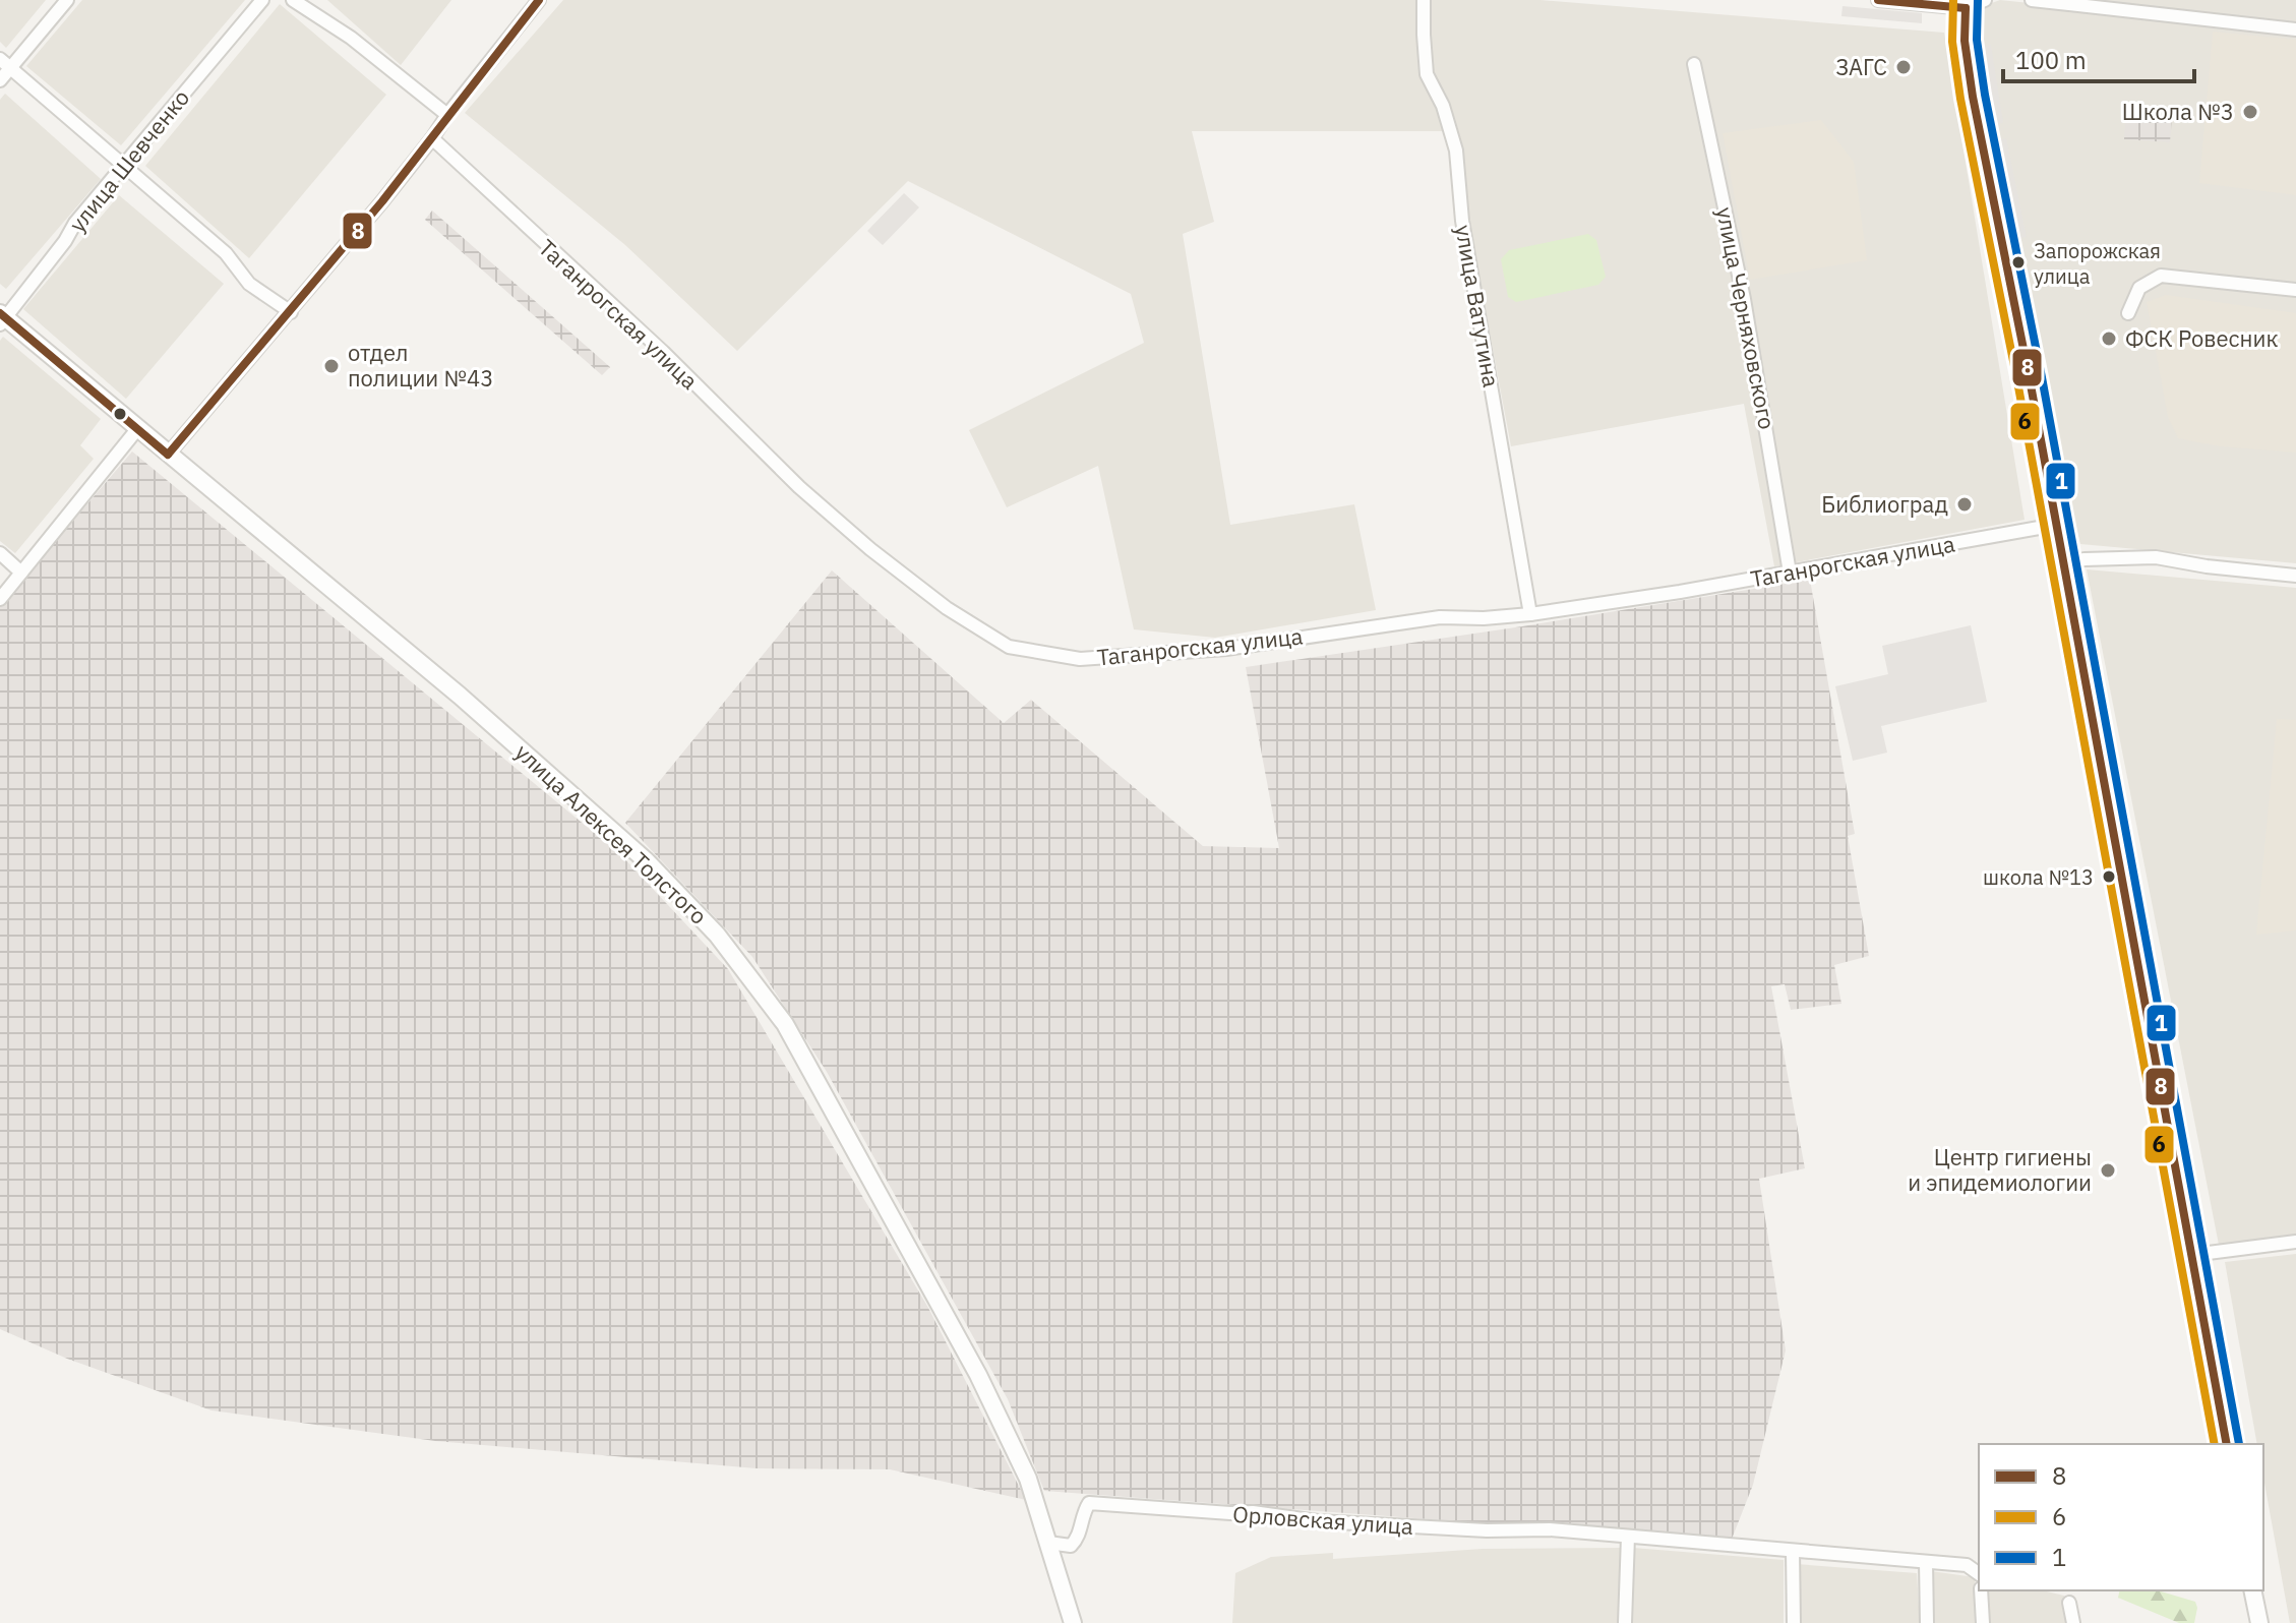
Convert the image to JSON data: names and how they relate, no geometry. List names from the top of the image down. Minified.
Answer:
{"streets":{"street":["улица Шевченко","улица Ватутина","Таганрогская улица","улица Черняховского","улица Алексея Толстого","Орловская улица"]},"crossings":[["улица Шевченко","улица Алексея Толстого"],["улица Ватутина","Таганрогская улица"],["Таганрогская улица","улица Черняховского"],["улица Алексея Толстого","Орловская улица"]],"places":["ЗАГС","Школа №3","Запорожская улица","ФСК Ровесник","отдел полиции №43","Библиоград","школа №13","Центр гигиены и эпидемиологии"],"lines":["transit line 8","transit line 6","transit line 1"],"legend":["8","6","1"],"scale_bar":"100 m"}
